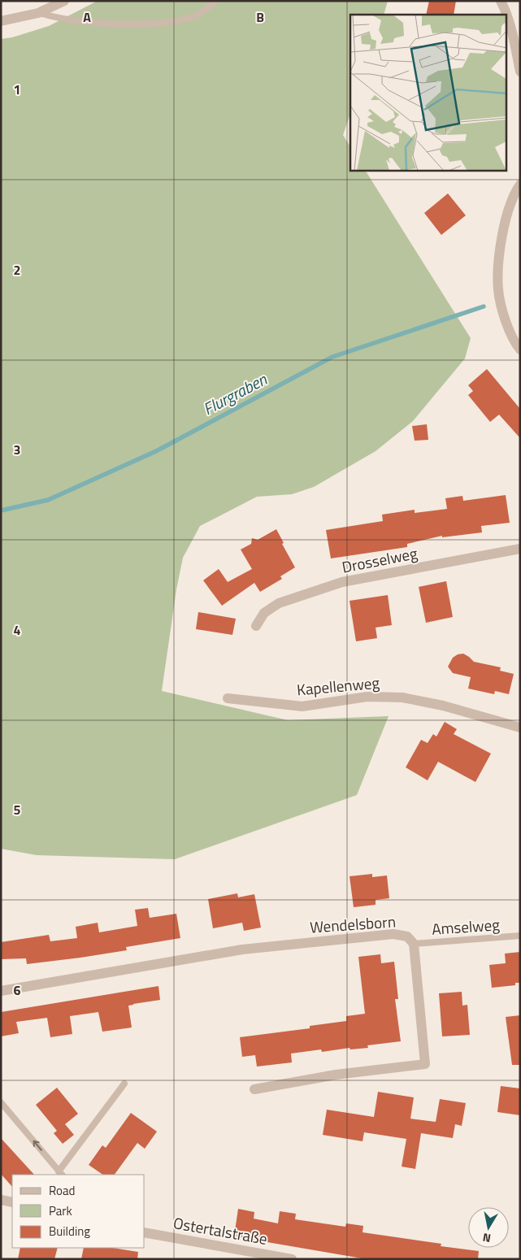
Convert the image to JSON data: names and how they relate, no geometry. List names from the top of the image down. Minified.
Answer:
{"streets":{"street":["Drosselweg","Kapellenweg","Wendelsborn","Ostertalstraße"],"lane":["Amselweg"]},"crossings":[["Wendelsborn","Amselweg"]],"water":["Flurgraben"],"legend":["Road","Park","Building"],"north":"bottom","grid":{"columns":["A","B"],"rows":["1","2","3","4","5","6"]}}
